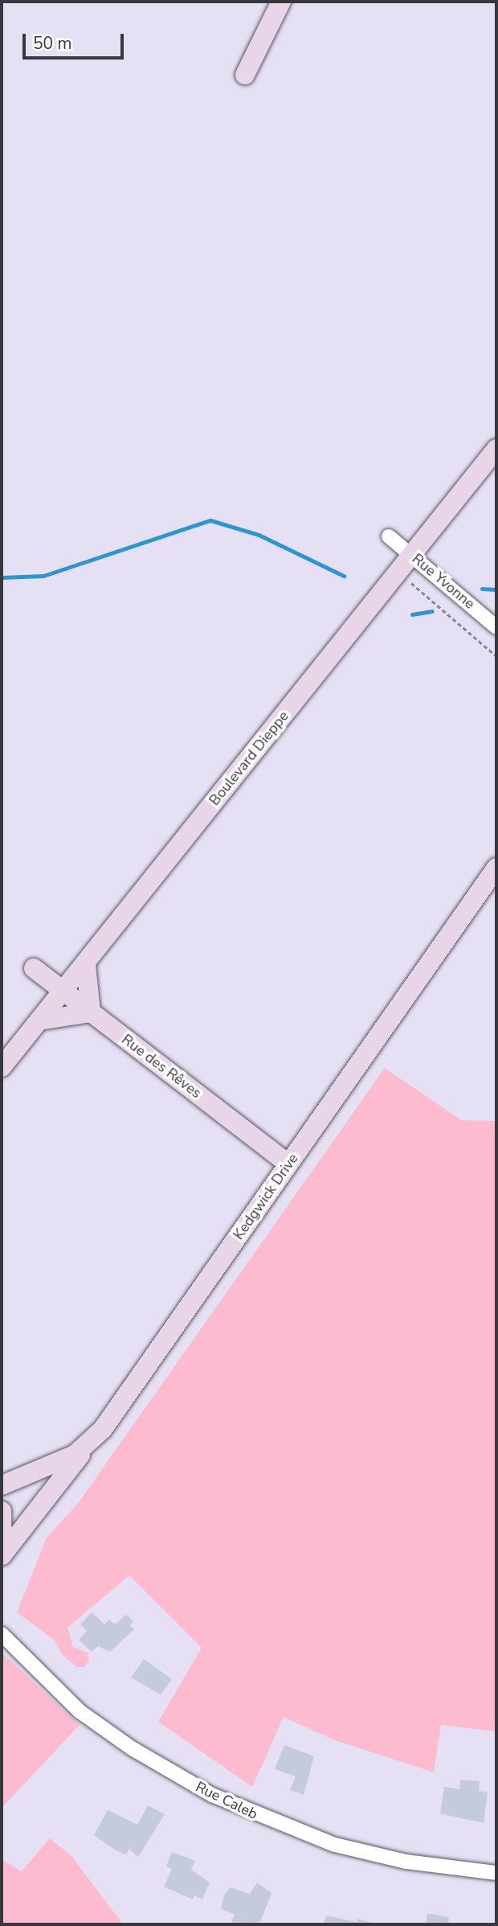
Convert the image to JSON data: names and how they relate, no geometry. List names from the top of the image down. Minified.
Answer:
{"streets":{"street":["Rue Yvonne","Boulevard Dieppe","Rue des Rêves","Kedgwick Drive","Rue Caleb"]},"crossings":[["Rue Yvonne","Boulevard Dieppe"],["Boulevard Dieppe","Rue des Rêves"],["Rue des Rêves","Kedgwick Drive"]],"scale_bar":"50 m"}
